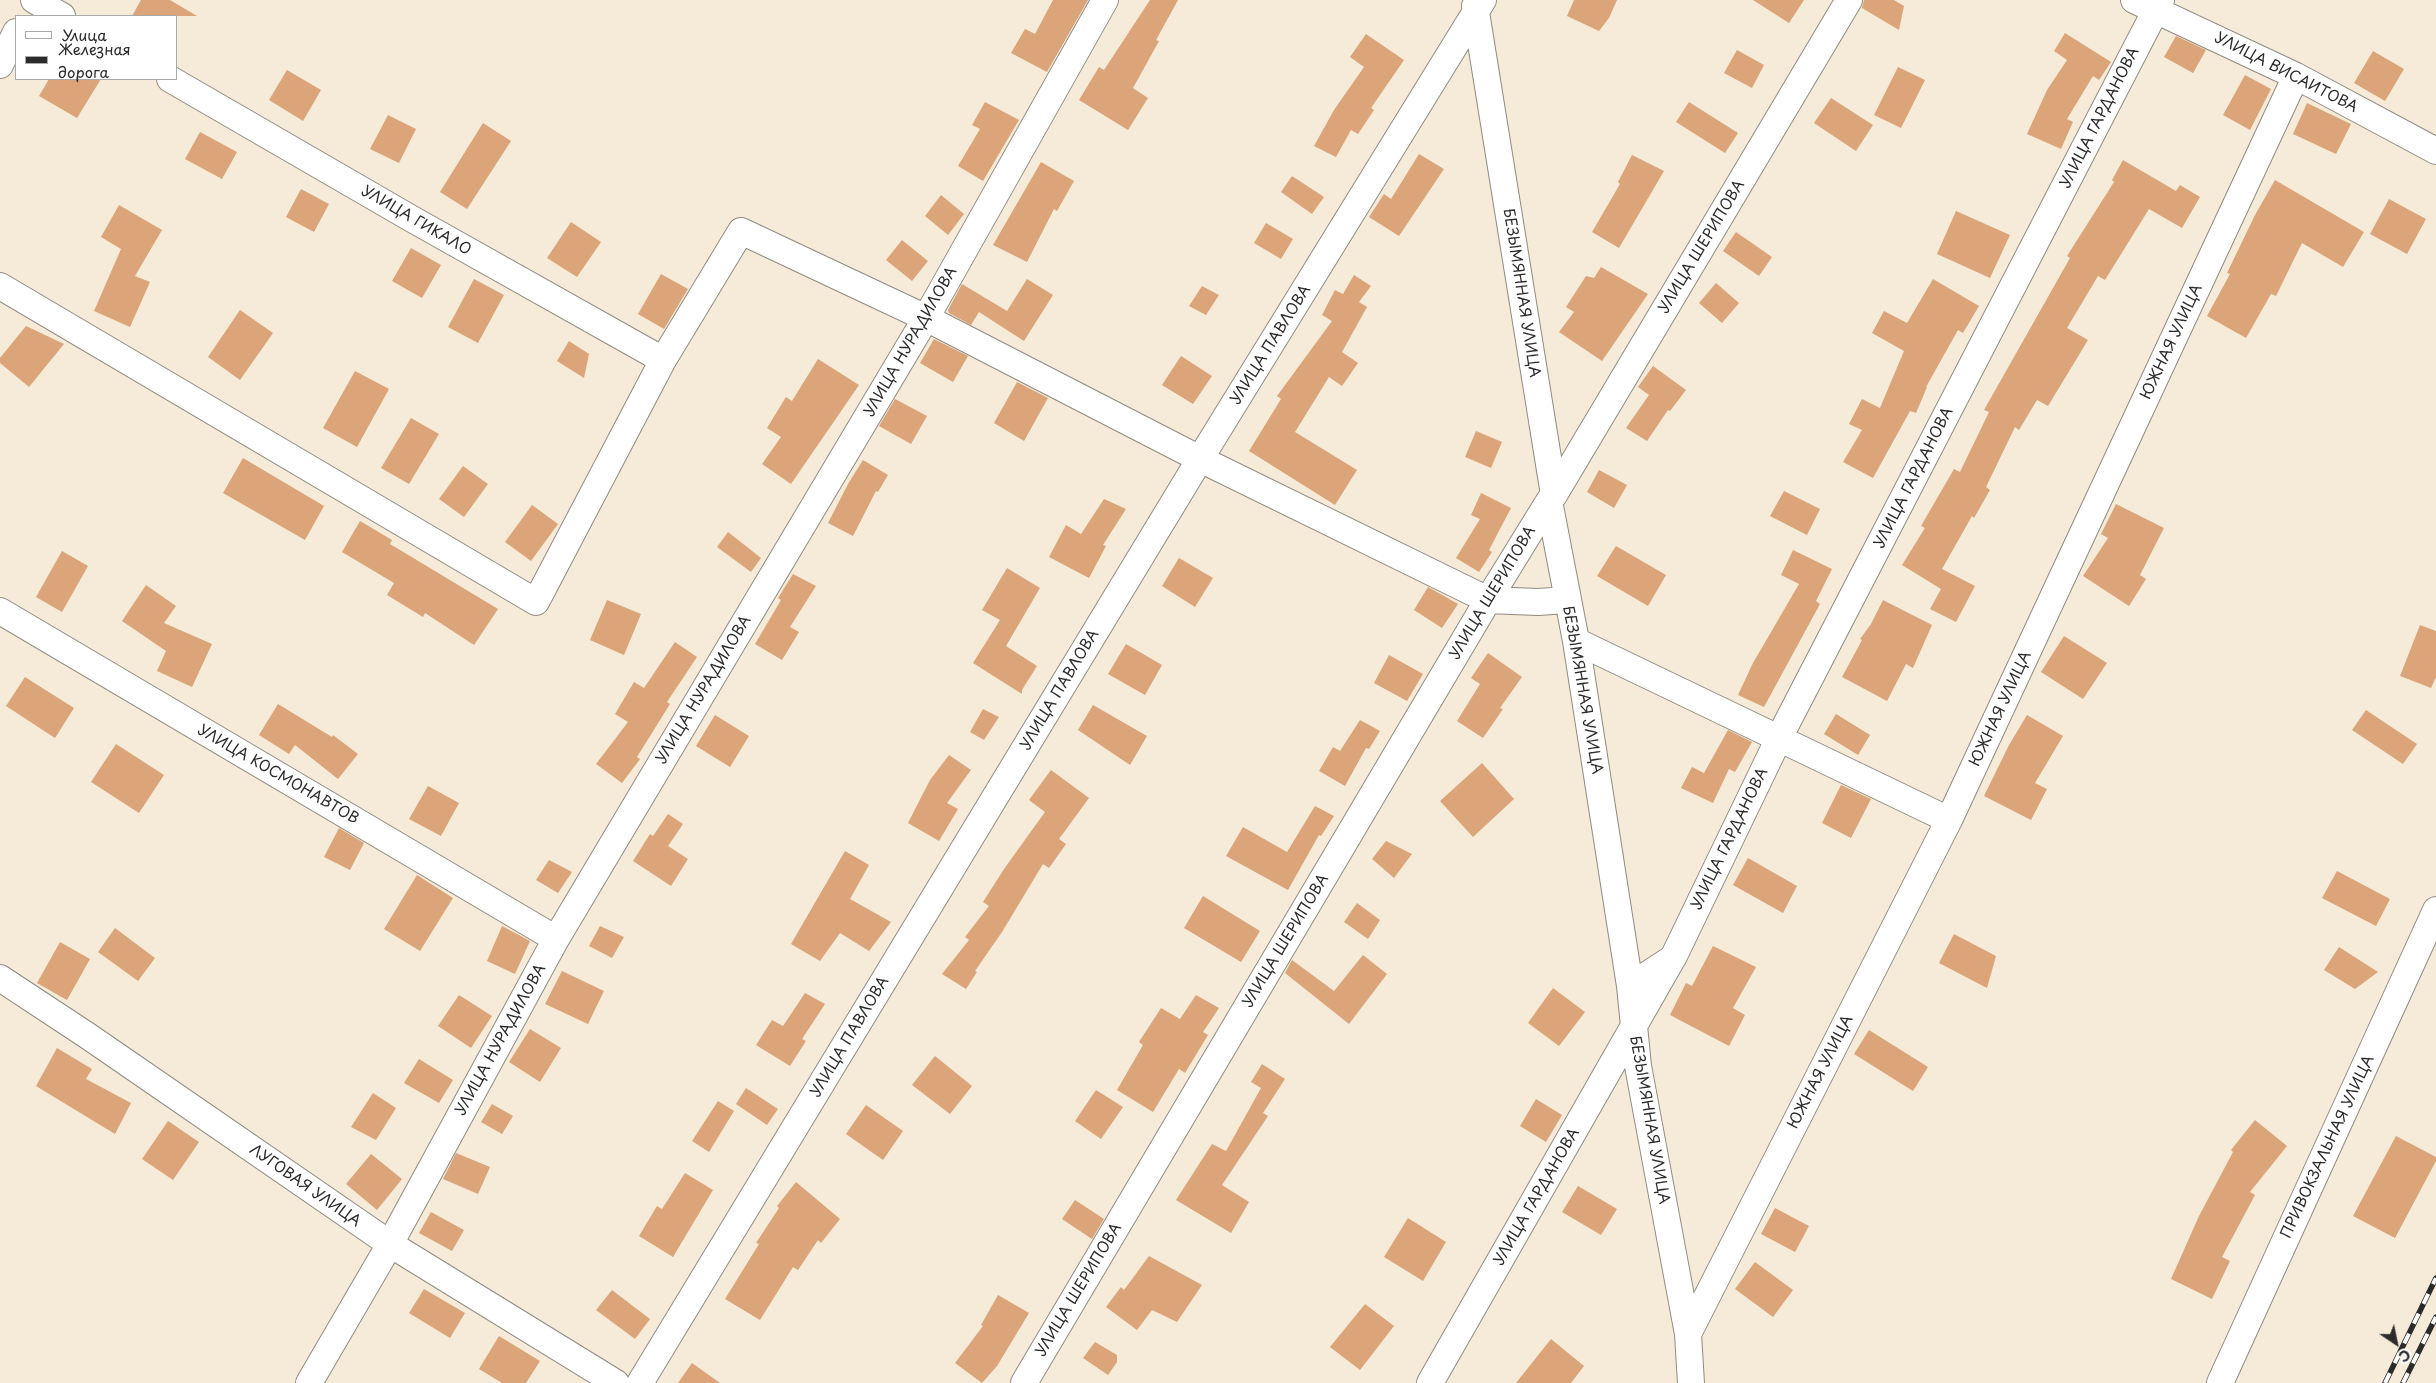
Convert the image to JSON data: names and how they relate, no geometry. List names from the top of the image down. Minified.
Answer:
{"streets":{"street":["УЛИЦА ВИСАИТОВА","УЛИЦА ГАРДАНОВА","УЛИЦА ГИКАЛО","УЛИЦА ШЕРИПОВА","БЕЗЫМЯННАЯ УЛИЦА","УЛИЦА НУРАДИЛОВА","ЮЖНАЯ УЛИЦА","УЛИЦА ПАВЛОВА","УЛИЦА КОСМОНАВТОВ","ПРИВОКЗАЛЬНАЯ УЛИЦА","ЛУГОВАЯ УЛИЦА"]},"crossings":[["УЛИЦА ВИСАИТОВА","УЛИЦА ГАРДАНОВА"],["УЛИЦА ВИСАИТОВА","ЮЖНАЯ УЛИЦА"],["УЛИЦА ГАРДАНОВА","БЕЗЫМЯННАЯ УЛИЦА"],["УЛИЦА ШЕРИПОВА","БЕЗЫМЯННАЯ УЛИЦА"],["БЕЗЫМЯННАЯ УЛИЦА","ЮЖНАЯ УЛИЦА"],["БЕЗЫМЯННАЯ УЛИЦА","УЛИЦА ПАВЛОВА"],["УЛИЦА НУРАДИЛОВА","УЛИЦА КОСМОНАВТОВ"],["УЛИЦА НУРАДИЛОВА","ЛУГОВАЯ УЛИЦА"]],"legend":["Улица","Железная дорога"],"north":"bottom right"}
